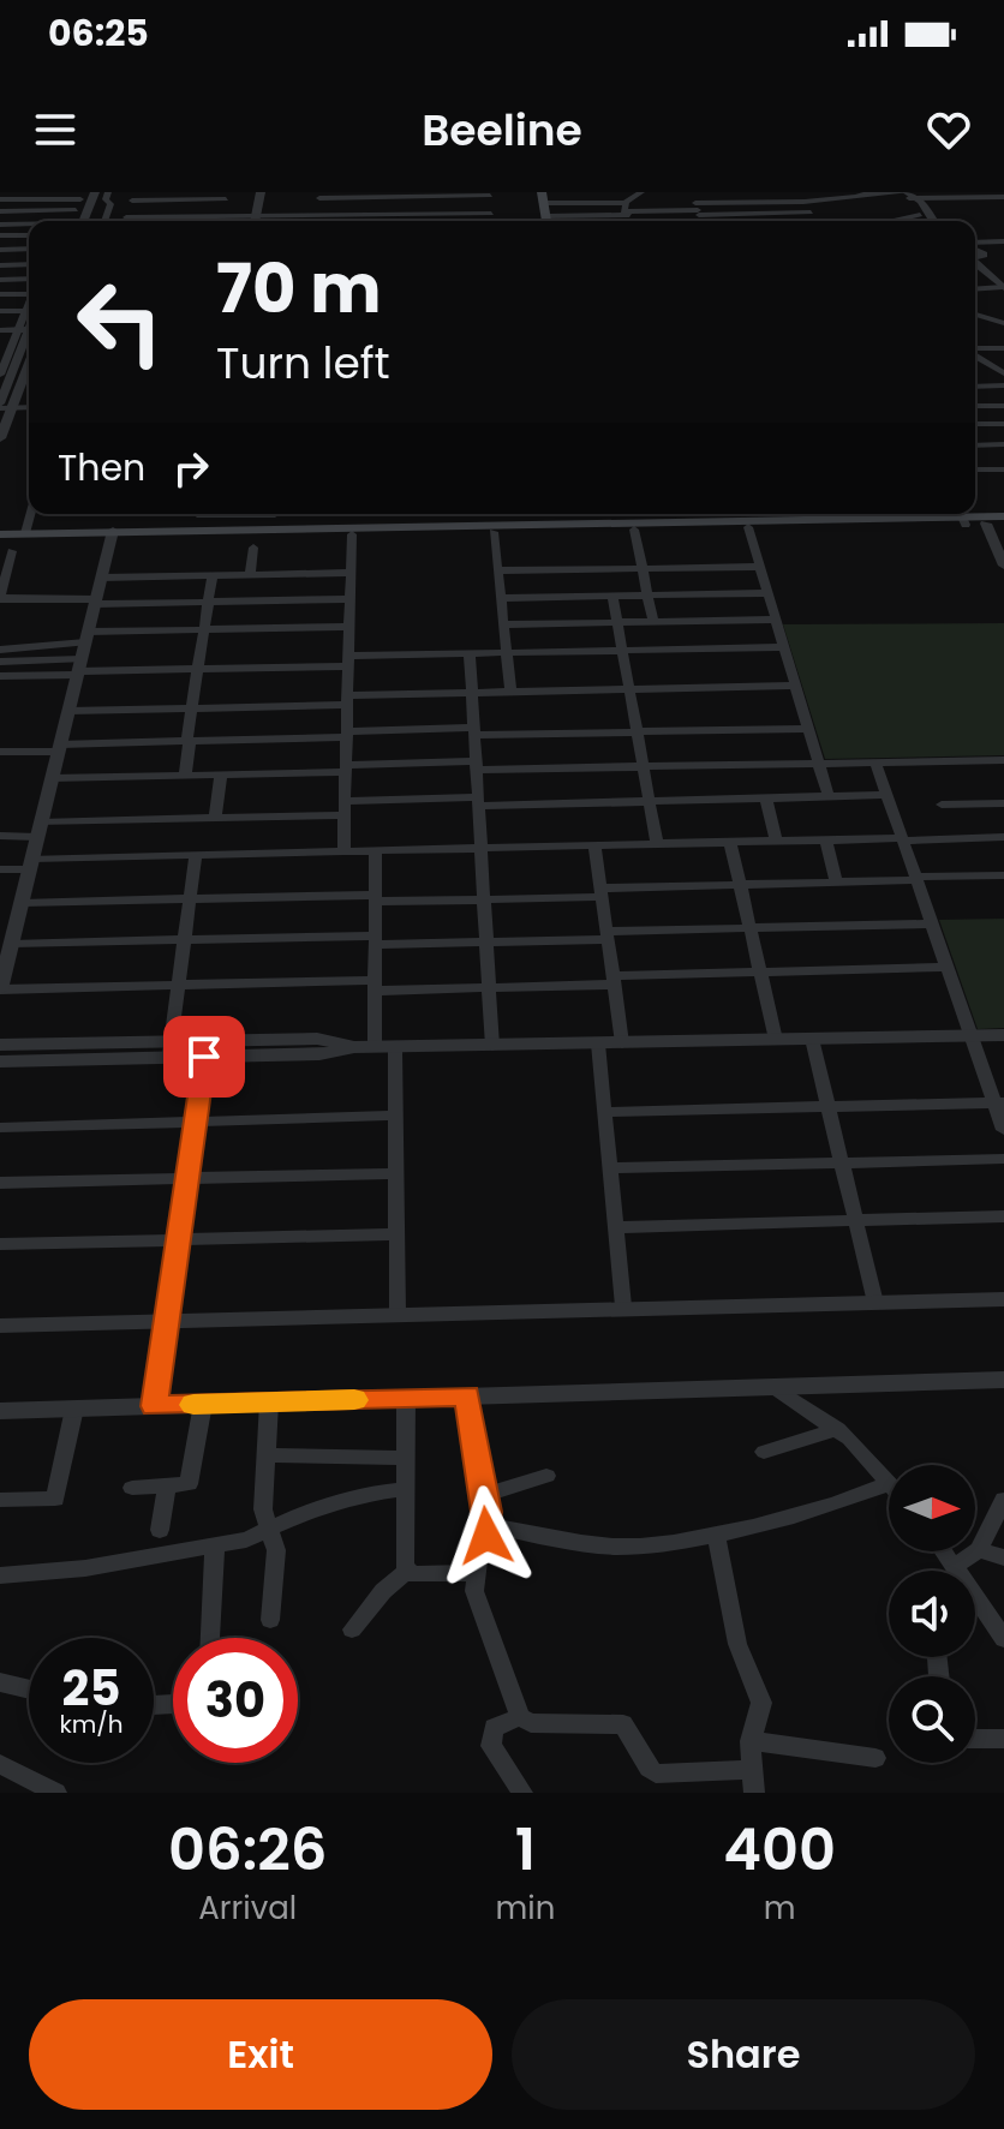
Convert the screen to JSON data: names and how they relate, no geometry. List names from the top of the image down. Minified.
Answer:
{"north":"right","page":{"status":"06:25","header":"Beeline","turn":["70 m","Turn left"],"then":"Then","speed":"25 km/h","limit":"30","eta":["06:26","Arrival","1","min","400","m"],"buttons":["Exit","Share"]}}
